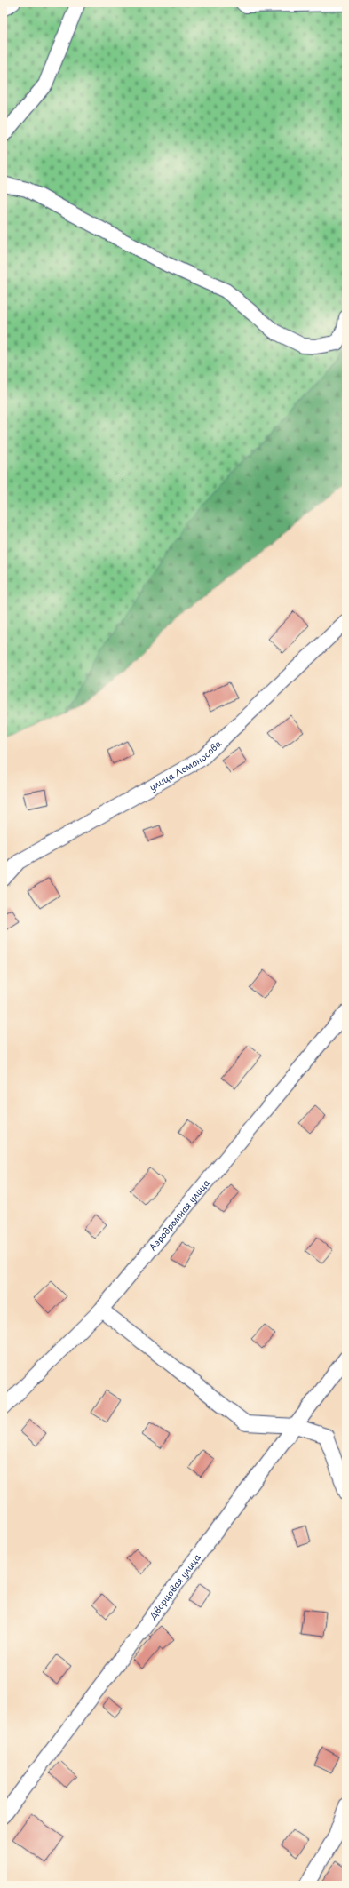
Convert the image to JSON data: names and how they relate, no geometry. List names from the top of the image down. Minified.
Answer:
{"streets":{"street":["улица Ломоносова","Аэродромная улица","Дворцовая улица"]}}
